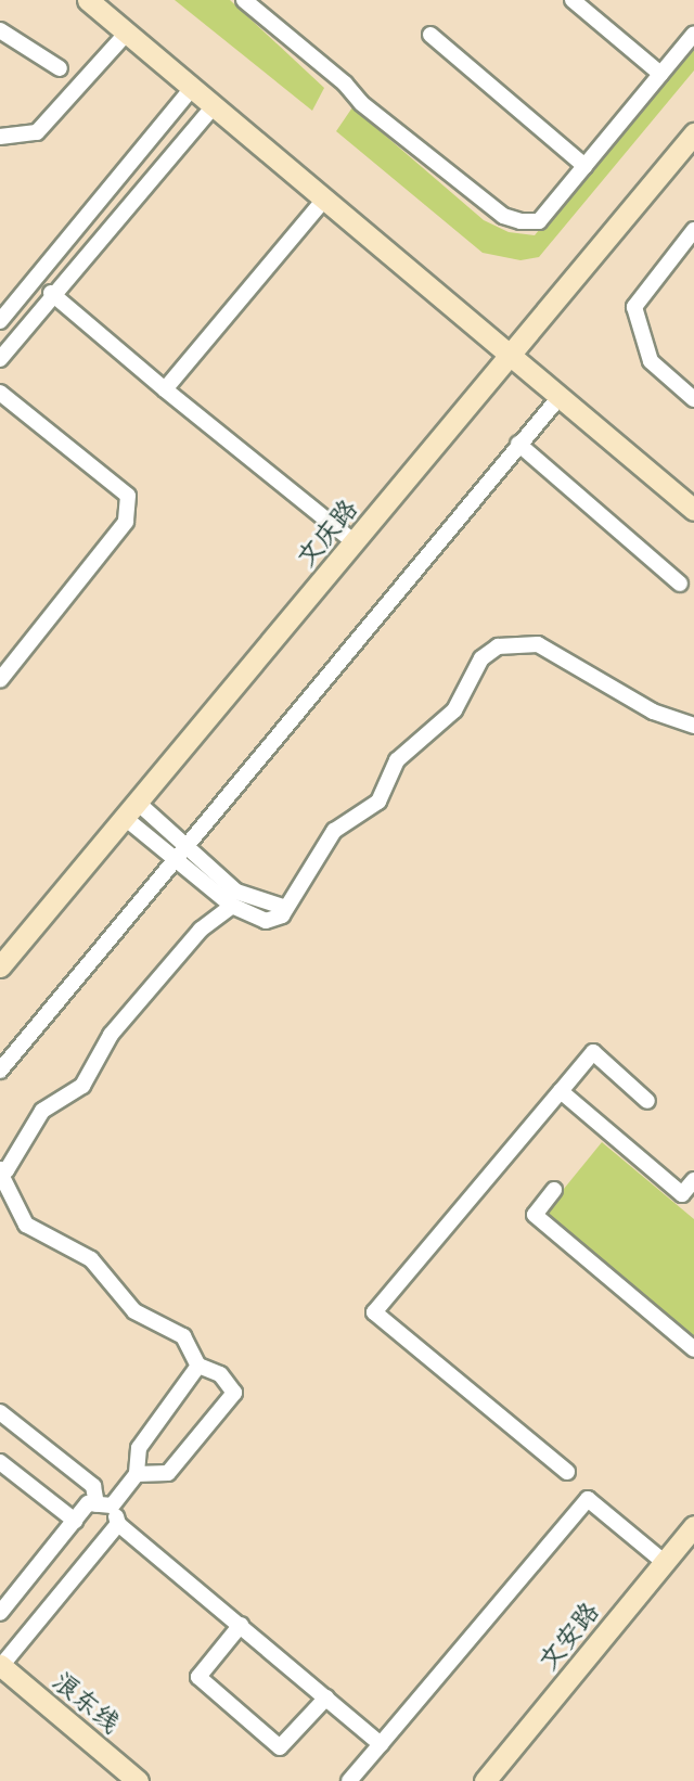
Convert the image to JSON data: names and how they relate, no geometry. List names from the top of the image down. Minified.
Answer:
{"streets":{"street":["文庆路","文安路","浪东线"]}}
